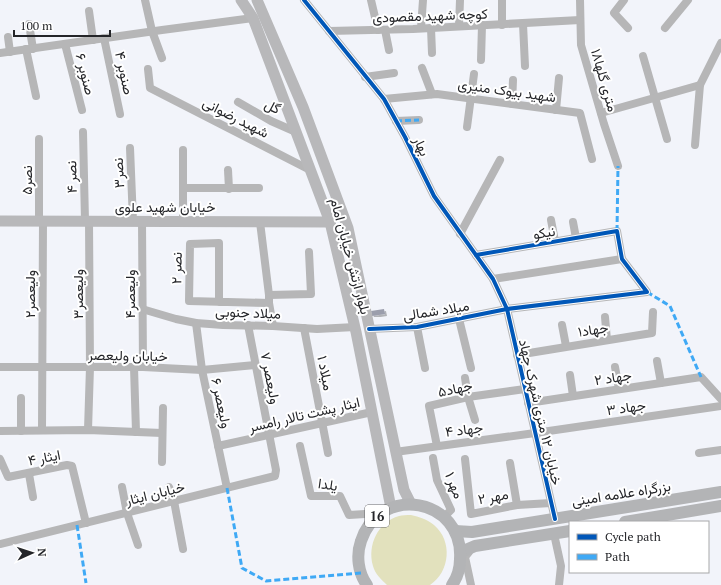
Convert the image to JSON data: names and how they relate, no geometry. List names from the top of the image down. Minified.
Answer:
{"streets":{"highway":["بزرگراه علامه امینی","16"],"main road":["خیابان شهید علوی","بلوار ارتش خیابان امام"],"street":["کوچه شهید مقصودی","صنوبر ۴","صنوبر ۶","۱۸متری گلها","شهید بیوک منیری","گل","شهید رضوانی","بهار","نصر۳","نصر ۴","نصر۵","نیکو","نصر ۲","ولیعصر۲","ولیعصر۳","ولیعصر۴","میلاد شمالی","میلاد جنوبی","جهاد۱","خیابان ولیعصر","میلاد ۱","جهاد ۲","ولیعصر ۷","جهاد۵","ولیعصر ۶","جهاد ۳","خیابان ۱۲ متری شهرک جهاد","ایثار پشت تالار رامسر","جهاد ۴","ایثار ۴","یلدا","مهر ۱","خیابان ایثار","مهر ۲"]},"crossings":[["کوچه شهید مقصودی","۱۸متری گلها"],["کوچه شهید مقصودی","بهار"],["شهید بیوک منیری","بهار"],["گل","بلوار ارتش خیابان امام"],["شهید رضوانی","بلوار ارتش خیابان امام"],["بهار","نیکو"],["بهار","میلاد شمالی"],["بهار","خیابان ۱۲ متری شهرک جهاد"],["نصر۳","خیابان شهید علوی"],["نصر۳","ولیعصر۴"],["نصر ۴","خیابان شهید علوی"],["نصر ۴","ولیعصر۳"],["نصر۵","خیابان شهید علوی"],["نصر۵","ولیعصر۲"],["خیابان شهید علوی","بلوار ارتش خیابان امام"],["خیابان شهید علوی","ولیعصر۲"],["خیابان شهید علوی","ولیعصر۳"],["خیابان شهید علوی","ولیعصر۴"],["نیکو","میلاد شمالی"],["بلوار ارتش خیابان امام","میلاد شمالی"],["بلوار ارتش خیابان امام","میلاد جنوبی"],["بلوار ارتش خیابان امام","ایثار پشت تالار رامسر"],["بلوار ارتش خیابان امام","جهاد ۴"],["بلوار ارتش خیابان امام","یلدا"],["بلوار ارتش خیابان امام","16"],["ولیعصر۲","خیابان ولیعصر"],["ولیعصر۳","خیابان ولیعصر"],["ولیعصر۴","میلاد جنوبی"],["ولیعصر۴","خیابان ولیعصر"],["میلاد شمالی","خیابان ۱۲ متری شهرک جهاد"],["میلاد جنوبی","میلاد ۱"],["میلاد جنوبی","ولیعصر ۷"],["میلاد جنوبی","ولیعصر ۶"],["جهاد۱","خیابان ۱۲ متری شهرک جهاد"],["خیابان ولیعصر","ولیعصر ۷"],["خیابان ولیعصر","ولیعصر ۶"],["میلاد ۱","ایثار پشت تالار رامسر"],["جهاد ۲","خیابان ۱۲ متری شهرک جهاد"],["ولیعصر ۷","ایثار پشت تالار رامسر"],["ولیعصر ۷","خیابان ایثار"],["جهاد۵","خیابان ۱۲ متری شهرک جهاد"],["جهاد۵","جهاد ۴"],["ولیعصر ۶","ایثار پشت تالار رامسر"],["ولیعصر ۶","خیابان ایثار"],["جهاد ۳","خیابان ۱۲ متری شهرک جهاد"],["جهاد ۳","جهاد ۴"],["خیابان ۱۲ متری شهرک جهاد","جهاد ۴"],["خیابان ۱۲ متری شهرک جهاد","بزرگراه علامه امینی"],["خیابان ۱۲ متری شهرک جهاد","مهر ۲"],["ایثار پشت تالار رامسر","خیابان ایثار"],["ایثار ۴","خیابان ایثار"],["یلدا","16"],["مهر ۱","16"],["بزرگراه علامه امینی","16"]],"legend":["Cycle path","Path"],"scale_bar":"100 m","north":"right"}
